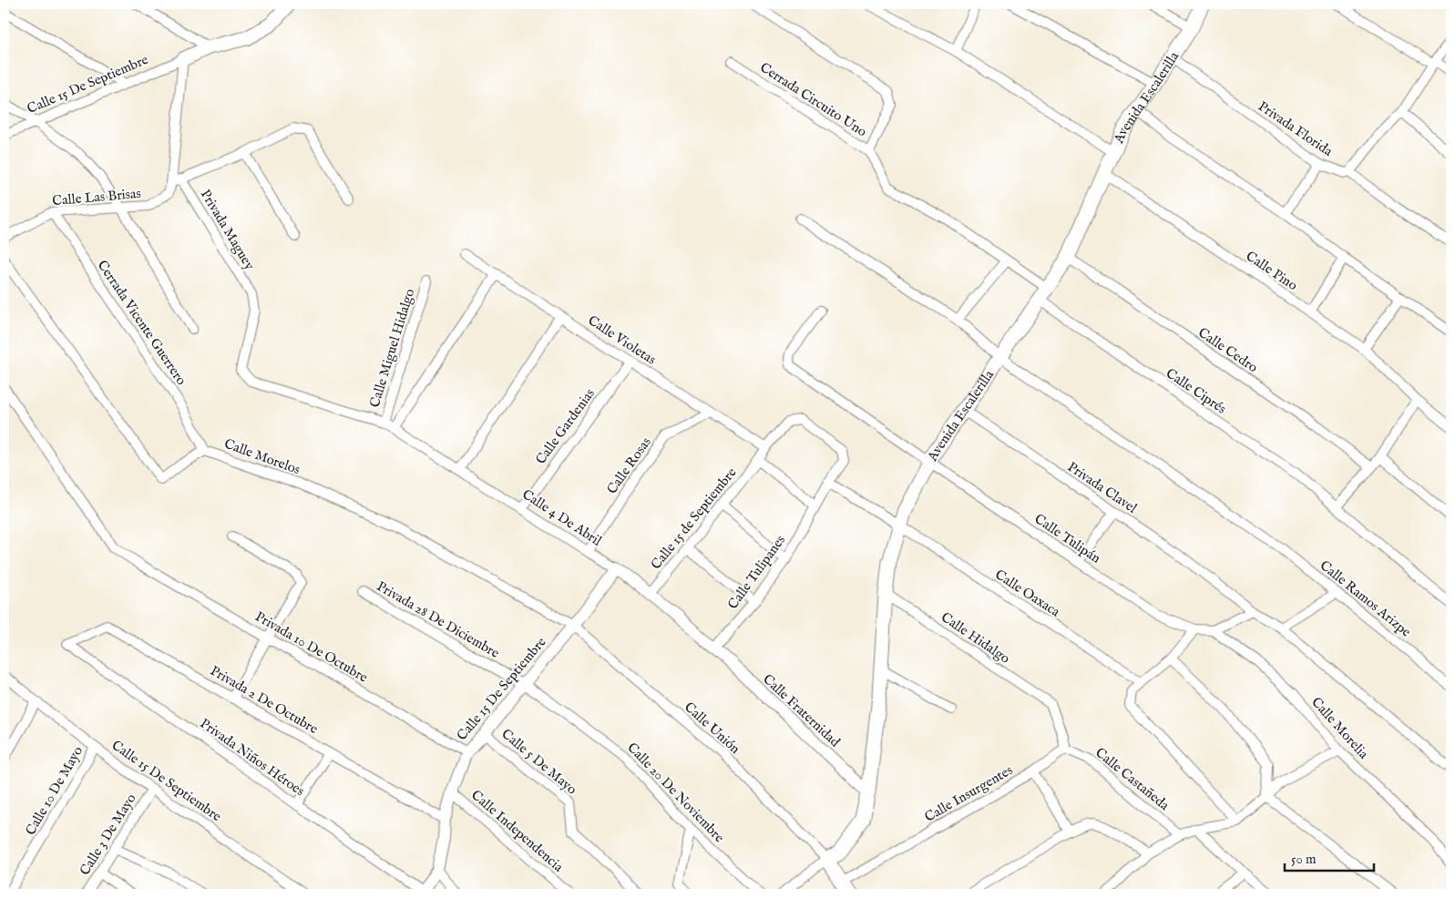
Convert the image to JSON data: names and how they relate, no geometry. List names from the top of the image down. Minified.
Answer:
{"streets":{"main road":["Avenida Escalerilla"],"street":["Calle 15 De Septiembre","Cerrada Circuito Uno","Privada Florida","Calle Las Brisas","Privada Maguey","Calle Pino","Cerrada Vicente Guerrero","Calle Violetas","Calle Miguel Hidalgo","Calle Cedro","Calle Ciprés","Calle Gardenias","Calle Morelos","Calle Rosas","Privada Clavel","Calle 4 De Abril","Calle 15 de Septiembre","Calle Tulipán","Calle Tulipanes","Calle Oaxaca","Calle Ramos Arizpe","Privada 28 De Diciembre","Calle Hidalgo","Privada 10 De Octubre","Privada 2 De Octubre","Calle Fraternidad","Calle Unión","Calle Morelia","Privada Niños Héroes","Calle 5 De Mayo","Calle Castañeda","Calle 10 De Mayo","Calle 20 De Noviembre","Calle Insurgentes","Calle Independencia","Calle 3 De Mayo"]},"crossings":[["Calle 15 De Septiembre","Calle Morelos"],["Calle 15 De Septiembre","Calle 4 De Abril"],["Calle 15 De Septiembre","Privada 28 De Diciembre"],["Calle 15 De Septiembre","Privada 10 De Octubre"],["Calle 15 De Septiembre","Privada 2 De Octubre"],["Calle 15 De Septiembre","Calle Unión"],["Calle 15 De Septiembre","Privada Niños Héroes"],["Calle 15 De Septiembre","Calle 5 De Mayo"],["Calle 15 De Septiembre","Calle 10 De Mayo"],["Calle 15 De Septiembre","Calle 20 De Noviembre"],["Calle 15 De Septiembre","Calle Independencia"],["Calle 15 De Septiembre","Calle 3 De Mayo"],["Avenida Escalerilla","Cerrada Circuito Uno"],["Avenida Escalerilla","Privada Florida"],["Avenida Escalerilla","Calle Pino"],["Avenida Escalerilla","Calle Cedro"],["Avenida Escalerilla","Calle Ciprés"],["Avenida Escalerilla","Privada Clavel"],["Avenida Escalerilla","Calle Tulipán"],["Avenida Escalerilla","Calle Oaxaca"],["Avenida Escalerilla","Calle Ramos Arizpe"],["Avenida Escalerilla","Calle Hidalgo"],["Avenida Escalerilla","Calle Fraternidad"],["Avenida Escalerilla","Calle Unión"],["Calle Las Brisas","Cerrada Vicente Guerrero"],["Privada Maguey","Calle 4 De Abril"],["Cerrada Vicente Guerrero","Calle Morelos"],["Calle Violetas","Calle Gardenias"],["Calle Violetas","Calle Rosas"],["Calle Violetas","Calle Tulipanes"],["Calle Miguel Hidalgo","Calle 4 De Abril"],["Calle Gardenias","Calle 4 De Abril"],["Calle Morelos","Calle Unión"],["Calle Rosas","Calle 4 De Abril"],["Calle 4 De Abril","Calle 15 de Septiembre"],["Calle 4 De Abril","Calle Tulipanes"],["Calle 4 De Abril","Calle Fraternidad"],["Calle Tulipanes","Calle Oaxaca"],["Calle Tulipanes","Calle Fraternidad"],["Privada 28 De Diciembre","Calle 20 De Noviembre"],["Calle Hidalgo","Calle Castañeda"],["Calle Hidalgo","Calle Insurgentes"],["Privada 2 De Octubre","Privada Niños Héroes"],["Calle Castañeda","Calle Insurgentes"]],"scale_bar":"50 m"}
